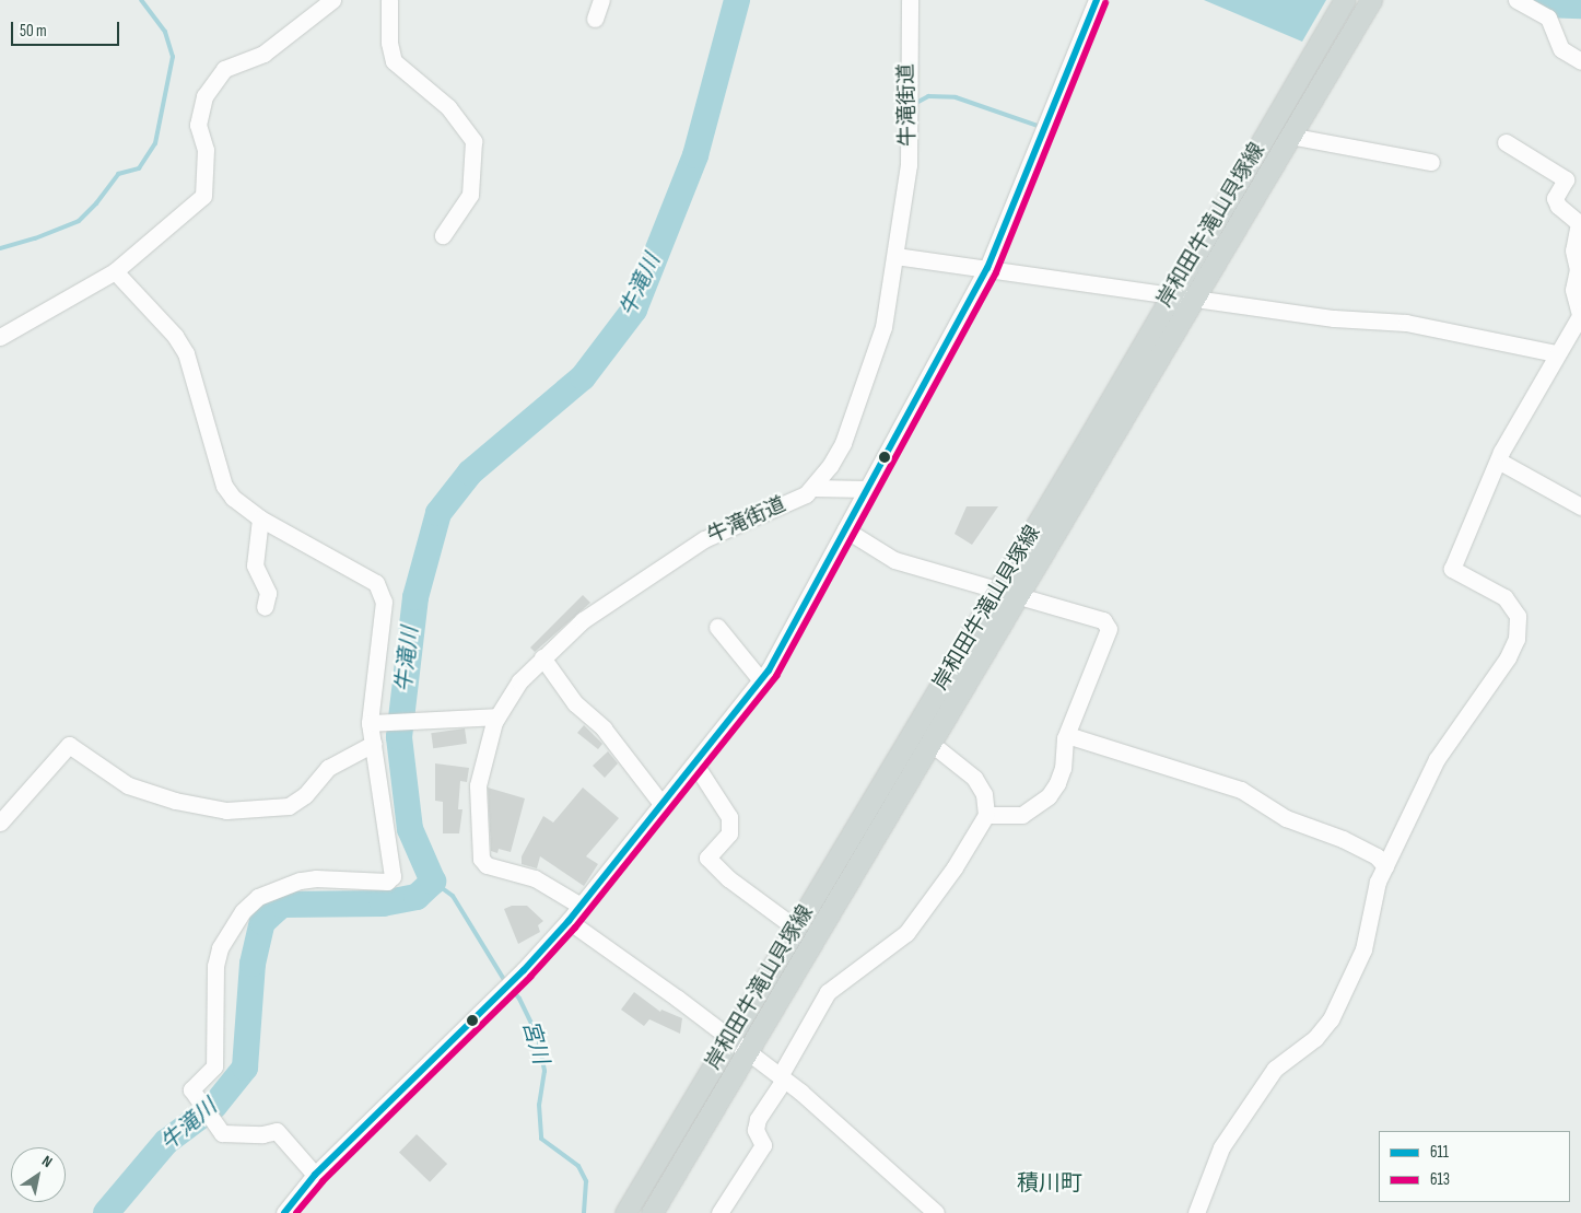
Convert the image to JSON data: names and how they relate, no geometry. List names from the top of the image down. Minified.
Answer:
{"streets":{"main road":["岸和田牛滝山貝塚線"],"street":["牛滝街道"]},"districts":["積川町"],"water":["牛滝川","宮川"],"lines":["transit line 611","transit line 613"],"legend":["611","613"],"scale_bar":"50 m","north":"top right"}
